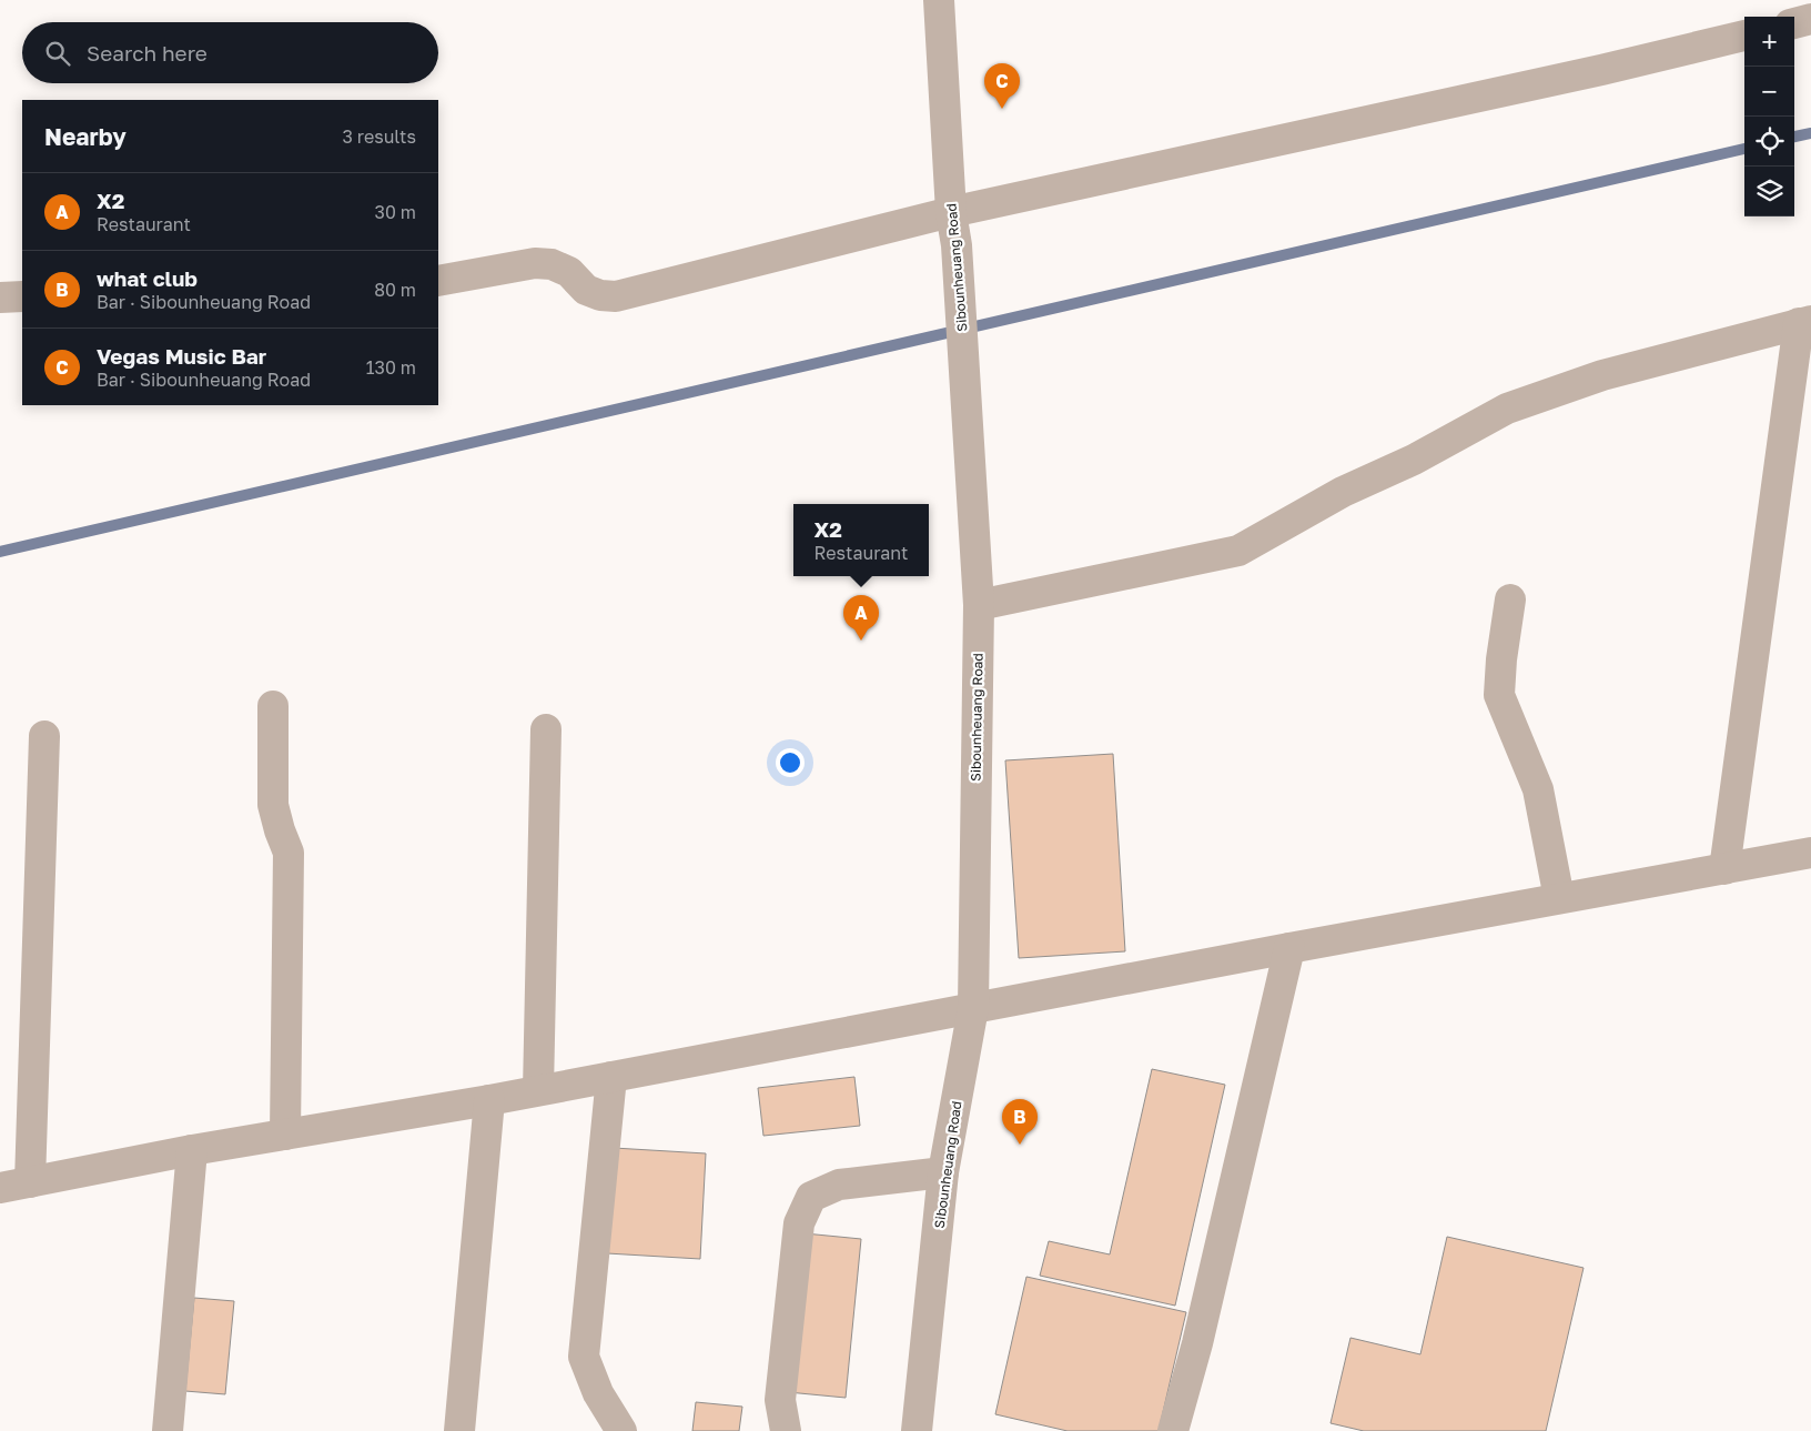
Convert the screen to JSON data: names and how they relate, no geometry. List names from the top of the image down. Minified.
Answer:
{"streets":{"street":["Sibounheuang Road"]},"page":{"map_buttons":["+","−"],"search":"Search here","pins":["C","A","B"],"heading":["Nearby","3 results"],"list":[{"mark":"A","name":"X2","note":"Restaurant","value":"30 m"},{"mark":"B","name":"what club","note":"Bar · Sibounheuang Road","value":"80 m"},{"mark":"C","name":"Vegas Music Bar","note":"Bar · Sibounheuang Road","value":"130 m"}],"popup":["X2","Restaurant"]}}
